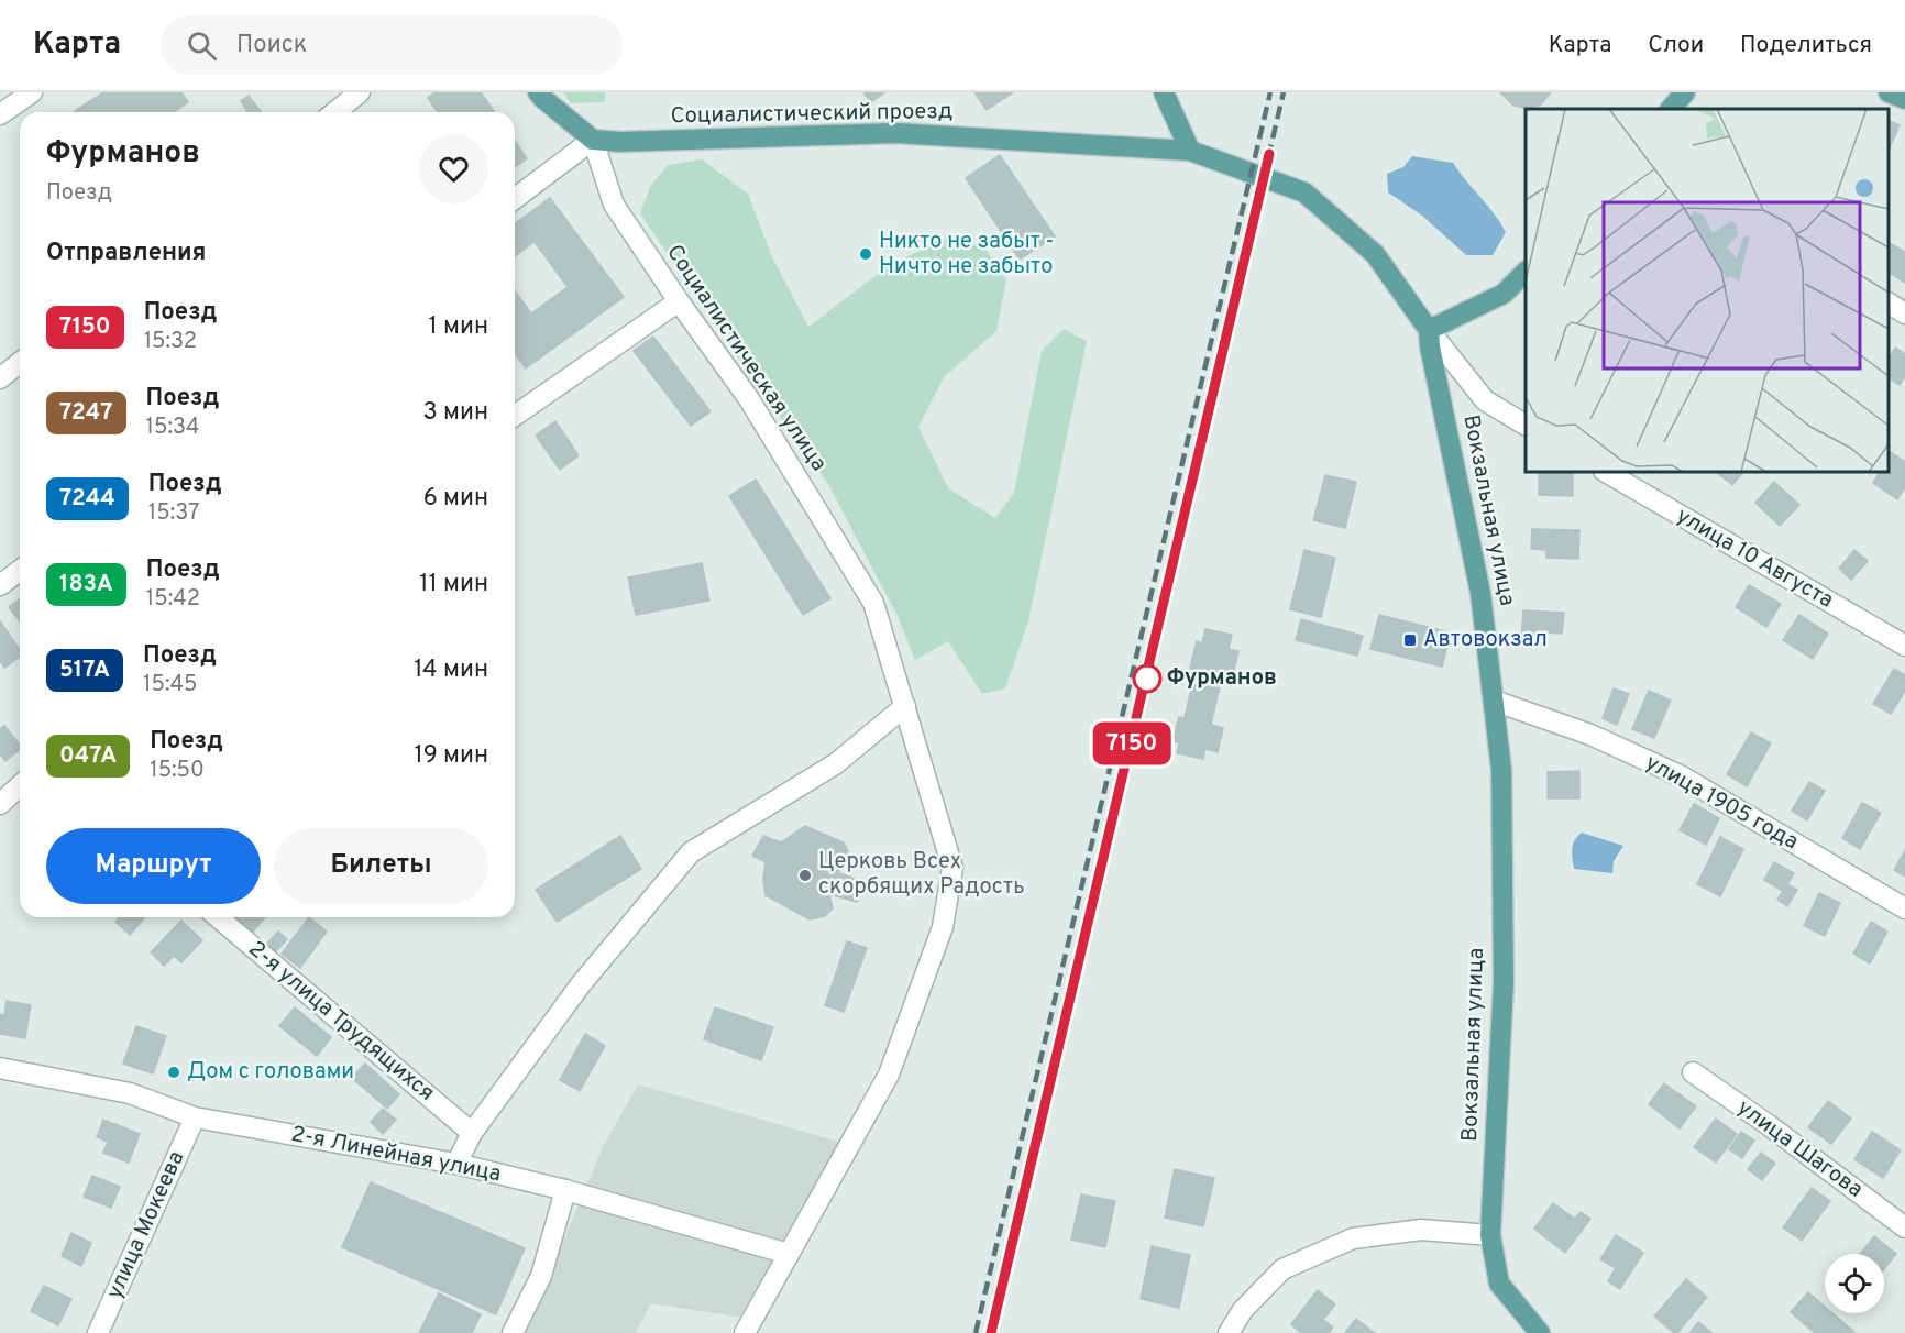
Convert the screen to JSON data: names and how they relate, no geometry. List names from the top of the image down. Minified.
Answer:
{"streets":{"main road":["Социалистический проезд","Вокзальная улица"],"street":["Социалистическая улица","улица 10 Августа","улица 1905 года","2-я улица Трудящихся","улица Шагова","2-я Линейная улица","улица Мокеева"]},"crossings":[["Социалистический проезд","Социалистическая улица"],["Социалистический проезд","Вокзальная улица"],["Социалистическая улица","2-я Линейная улица"],["Вокзальная улица","улица 1905 года"],["2-я Линейная улица","улица Мокеева"]],"places":{"other":["Никто не забыт - Ничто не забыто","Фурманов","Церковь Всех скорбящих Радость","Дом с головами"],"transit":["Автовокзал"]},"page":{"header":"Карта","search":"Поиск","nav":["Карта","Слои","Поделиться"],"on_map":"7150","heading":[["Фурманов","Поезд"],"Отправления"],"list":[{"mark":"7150","name":"Поезд","note":"15:32","value":"1 мин"},{"mark":"7247","name":"Поезд","note":"15:34","value":"3 мин"},{"mark":"7244","name":"Поезд","note":"15:37","value":"6 мин"},{"mark":"183А","name":"Поезд","note":"15:42","value":"11 мин"},{"mark":"517А","name":"Поезд","note":"15:45","value":"14 мин"},{"mark":"047А","name":"Поезд","note":"15:50","value":"19 мин"}],"buttons":["Маршрут","Билеты"]}}
